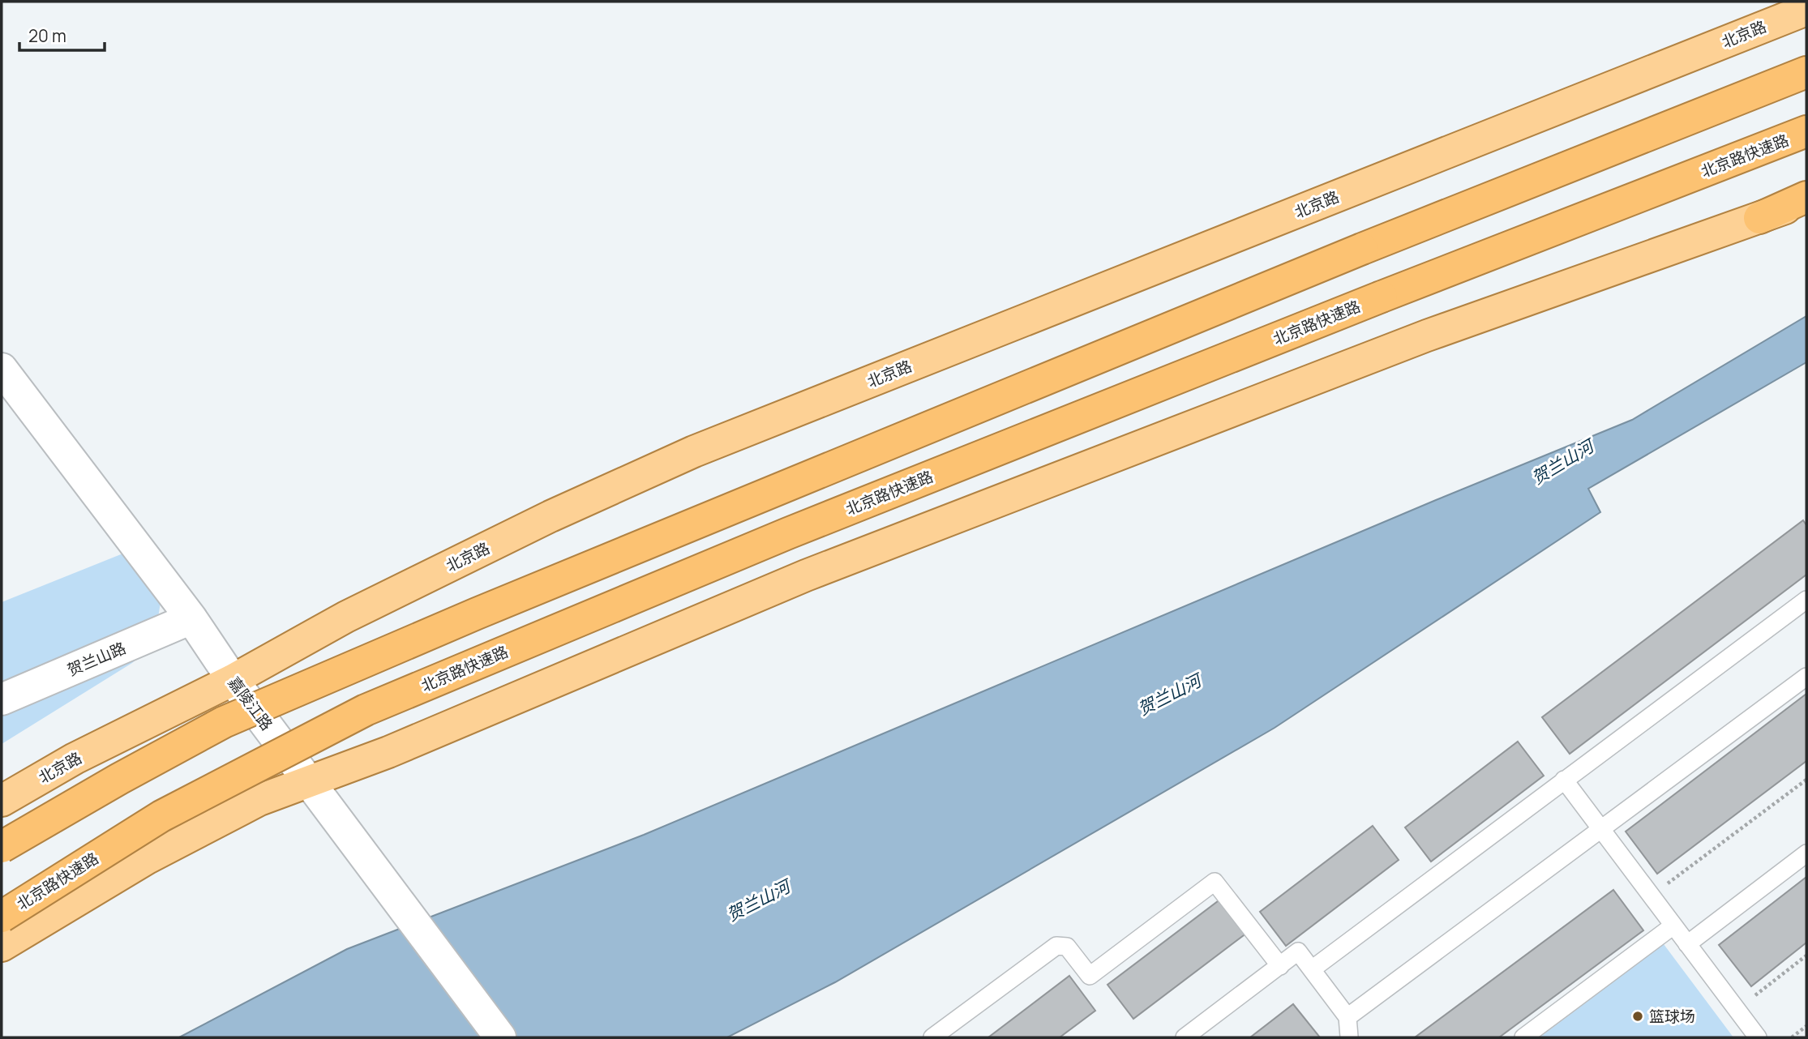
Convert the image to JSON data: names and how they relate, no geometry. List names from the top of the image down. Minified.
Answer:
{"streets":{"highway":["北京路快速路"],"main road":["北京路"],"street":["贺兰山路","嘉陵江路"]},"crossings":[["北京路","嘉陵江路"],["贺兰山路","嘉陵江路"]],"water":["贺兰山河"],"places":["篮球场"],"scale_bar":"20 m"}
